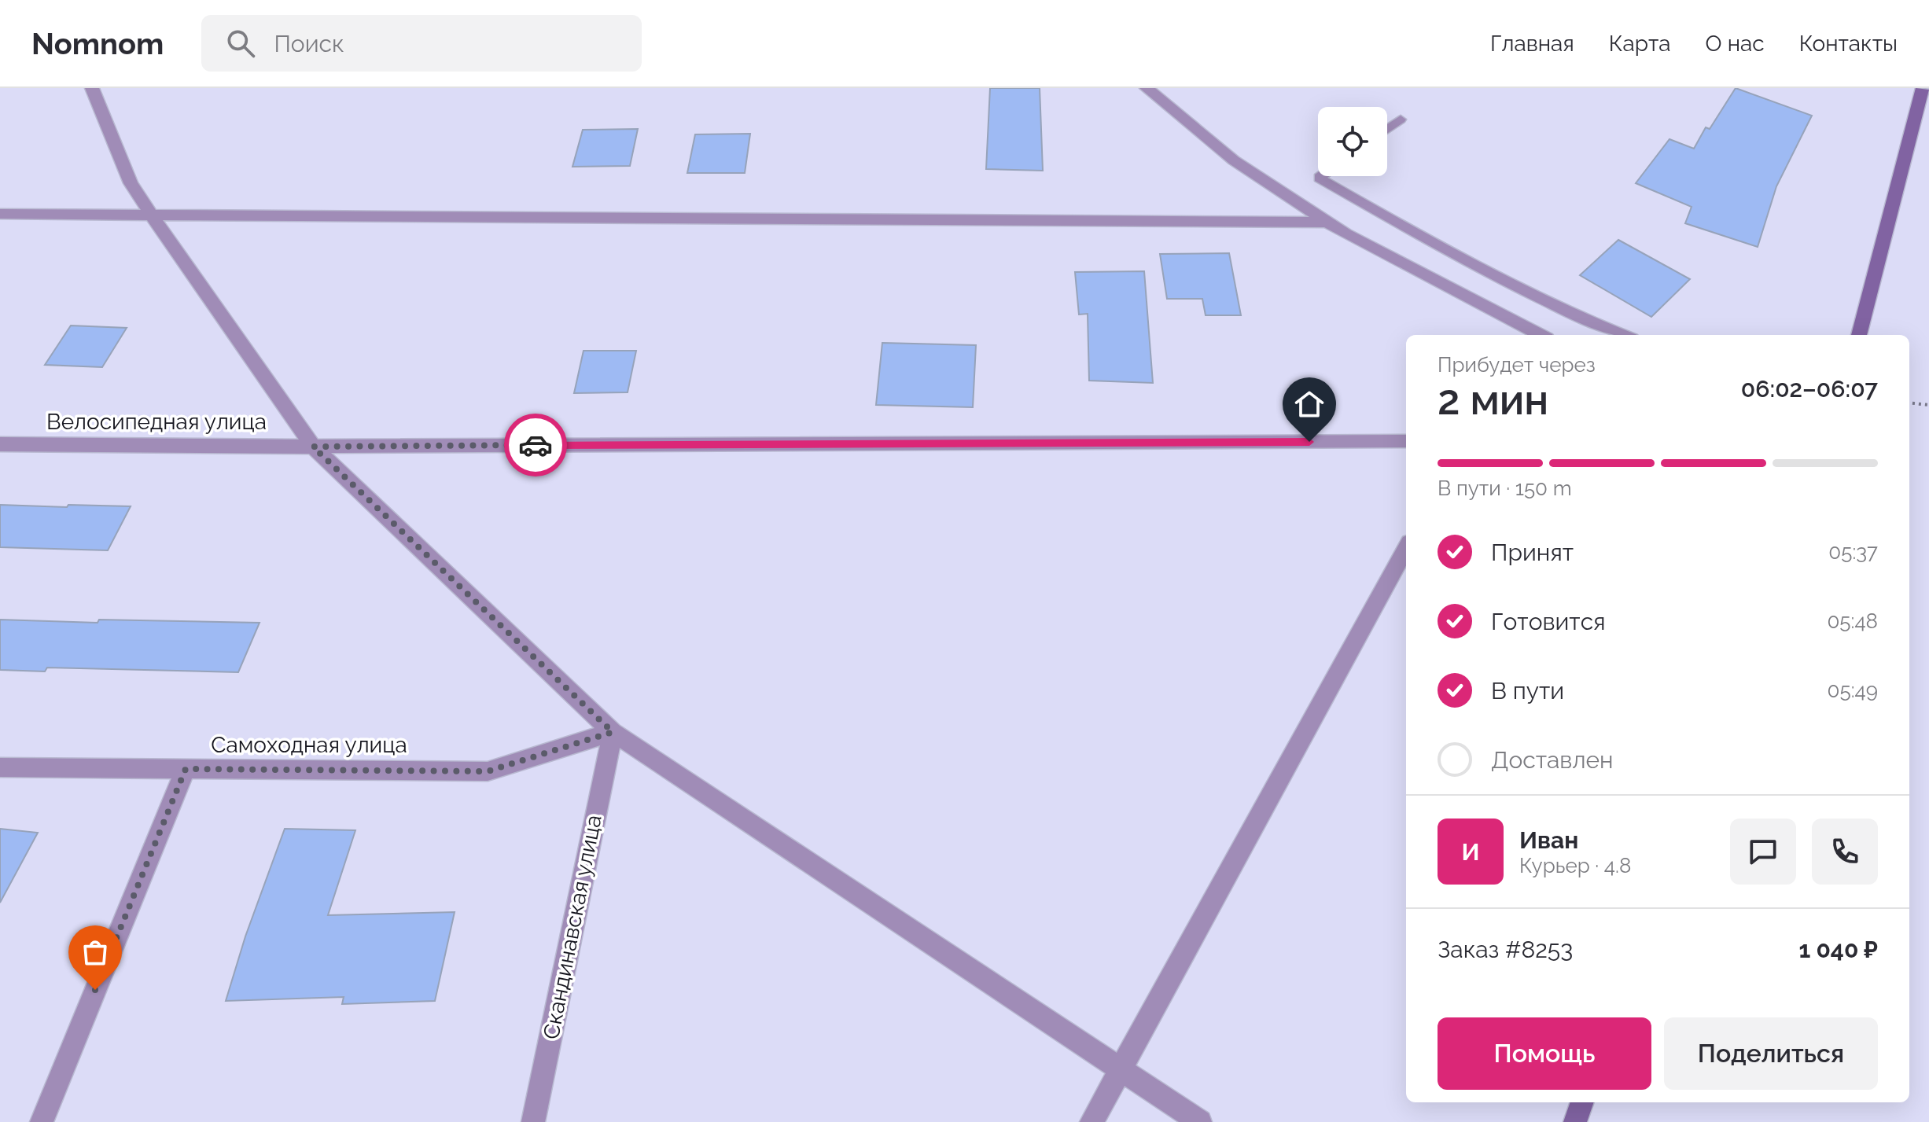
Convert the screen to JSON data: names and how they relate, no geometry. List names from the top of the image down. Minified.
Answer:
{"streets":{"street":["Велосипедная улица","Самоходная улица","Скандинавская улица"]},"crossings":[["Самоходная улица","Скандинавская улица"]],"page":{"header":"Nomnom","search":"Поиск","nav":["Главная","Карта","О нас","Контакты"],"heading":["2 мин","Прибудет через","06:02–06:07"],"panel":["Иван","Курьер · 4.8","Заказ #8253","1 040 ₽"],"bar":"В пути · 150 m","list":[["Принят","05:37"],["Готовится","05:48"],["В пути","05:49"],"Доставлен"],"round":"И","buttons":["Помощь","Поделиться"]}}
